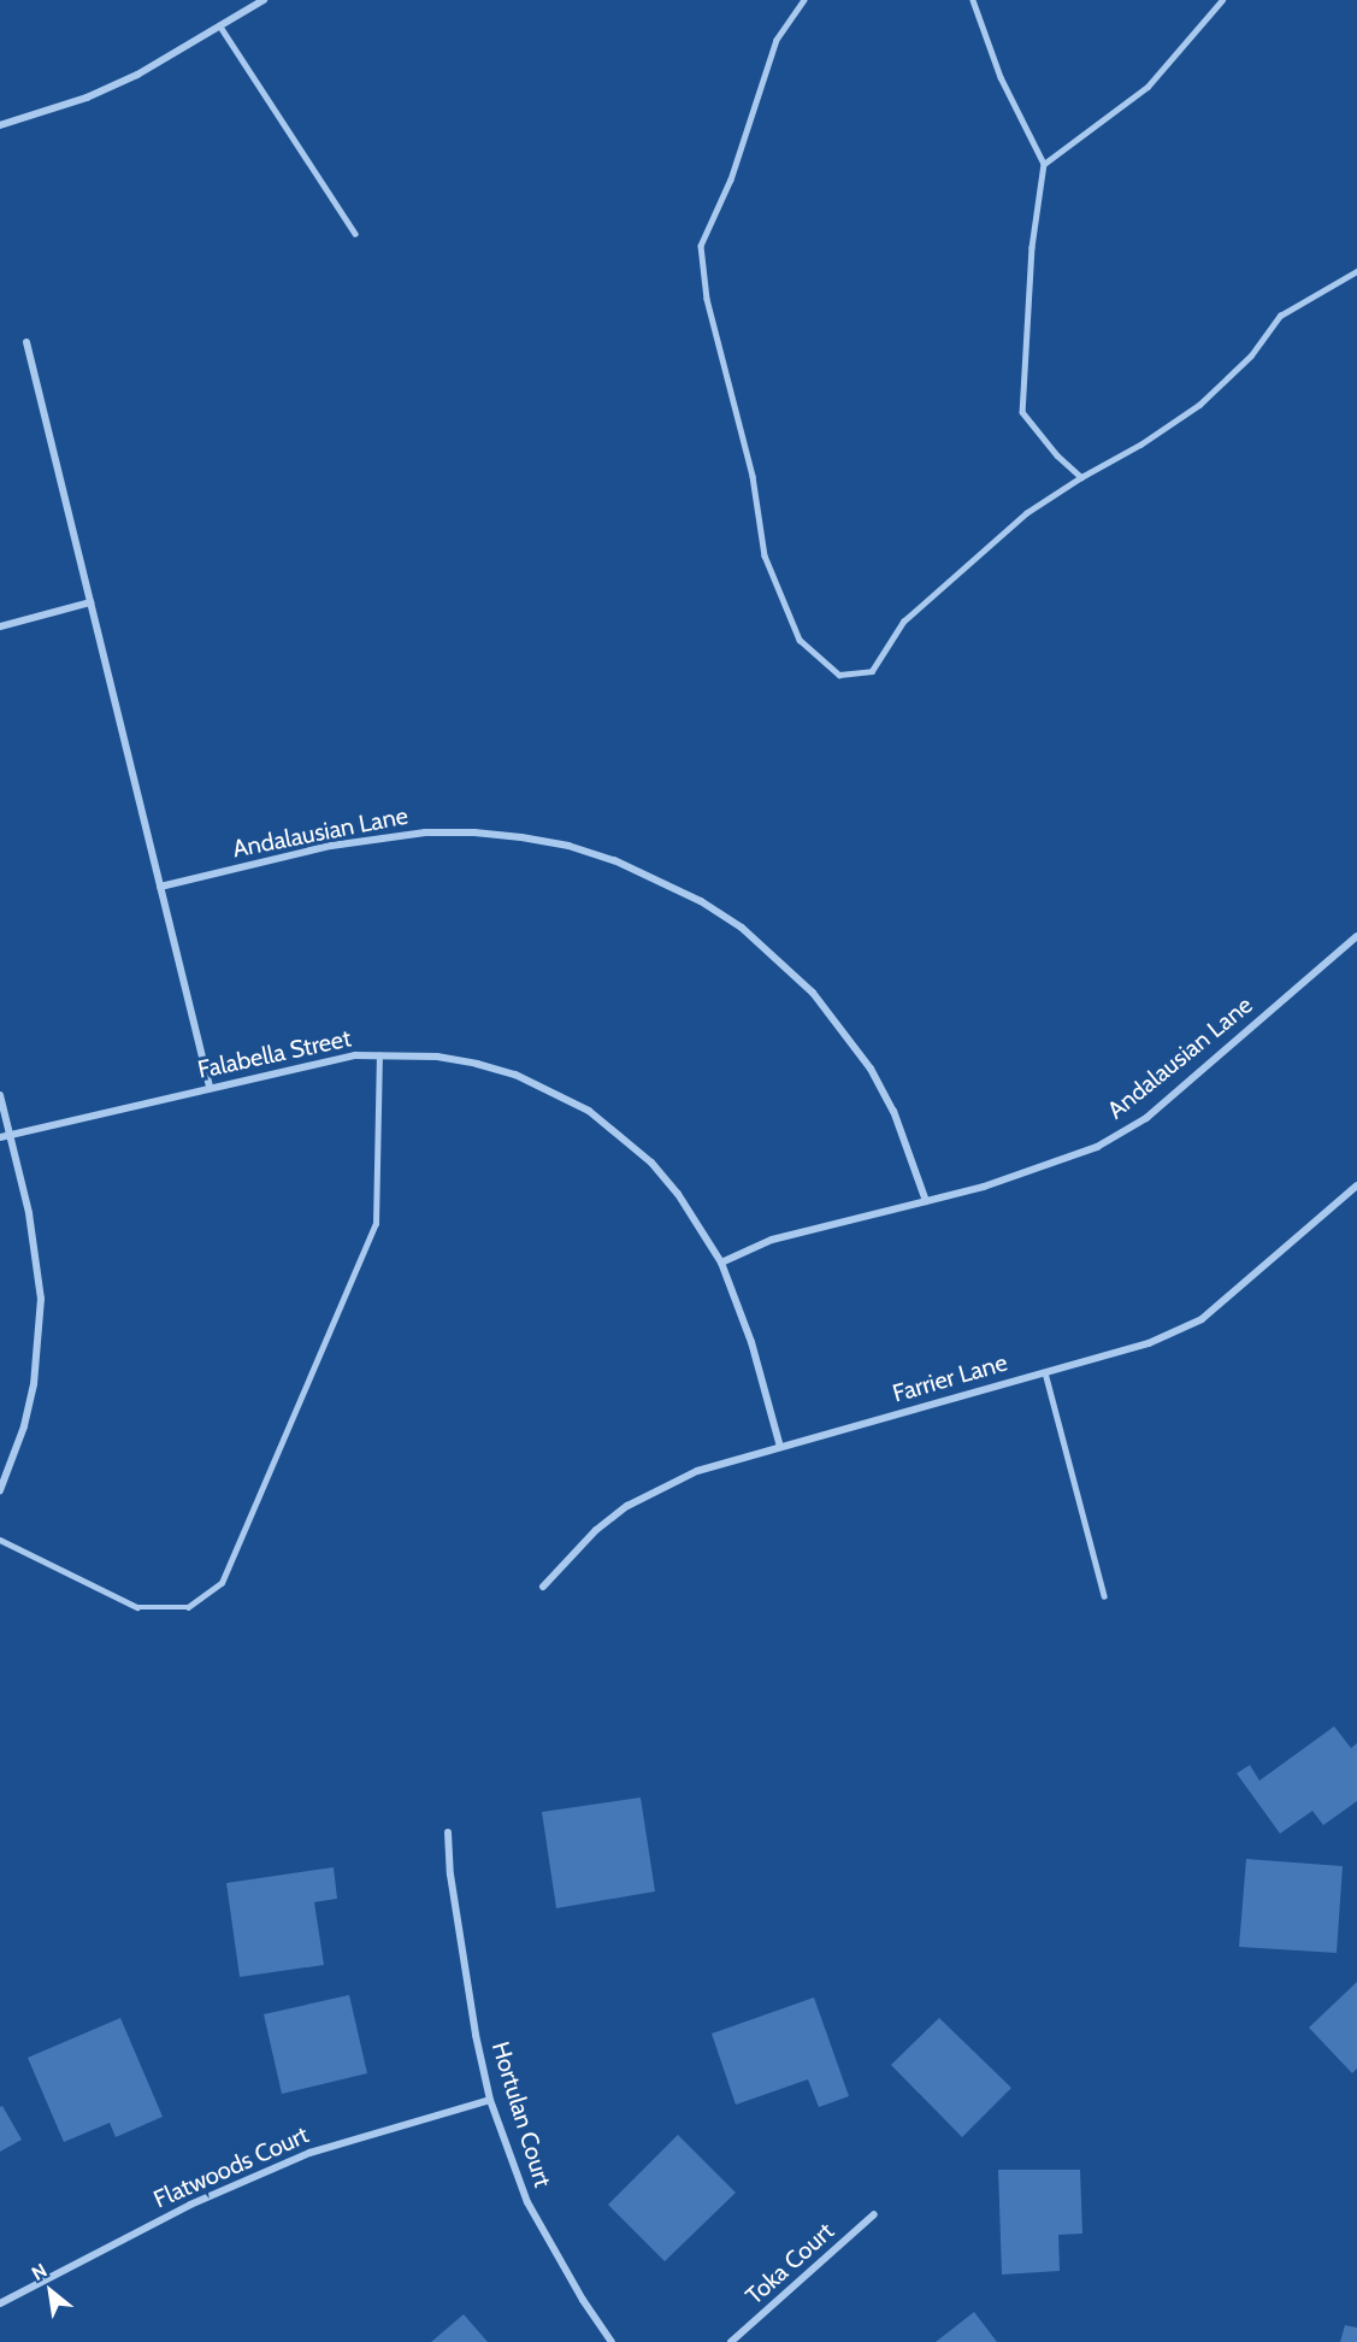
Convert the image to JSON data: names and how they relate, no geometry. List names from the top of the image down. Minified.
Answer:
{"streets":{"street":["Andalausian Lane","Falabella Street","Farrier Lane","Hortulan Court","Flatwoods Court","Toka Court"]},"crossings":[["Andalausian Lane","Falabella Street"],["Falabella Street","Farrier Lane"],["Hortulan Court","Flatwoods Court"]],"north":"top left"}
